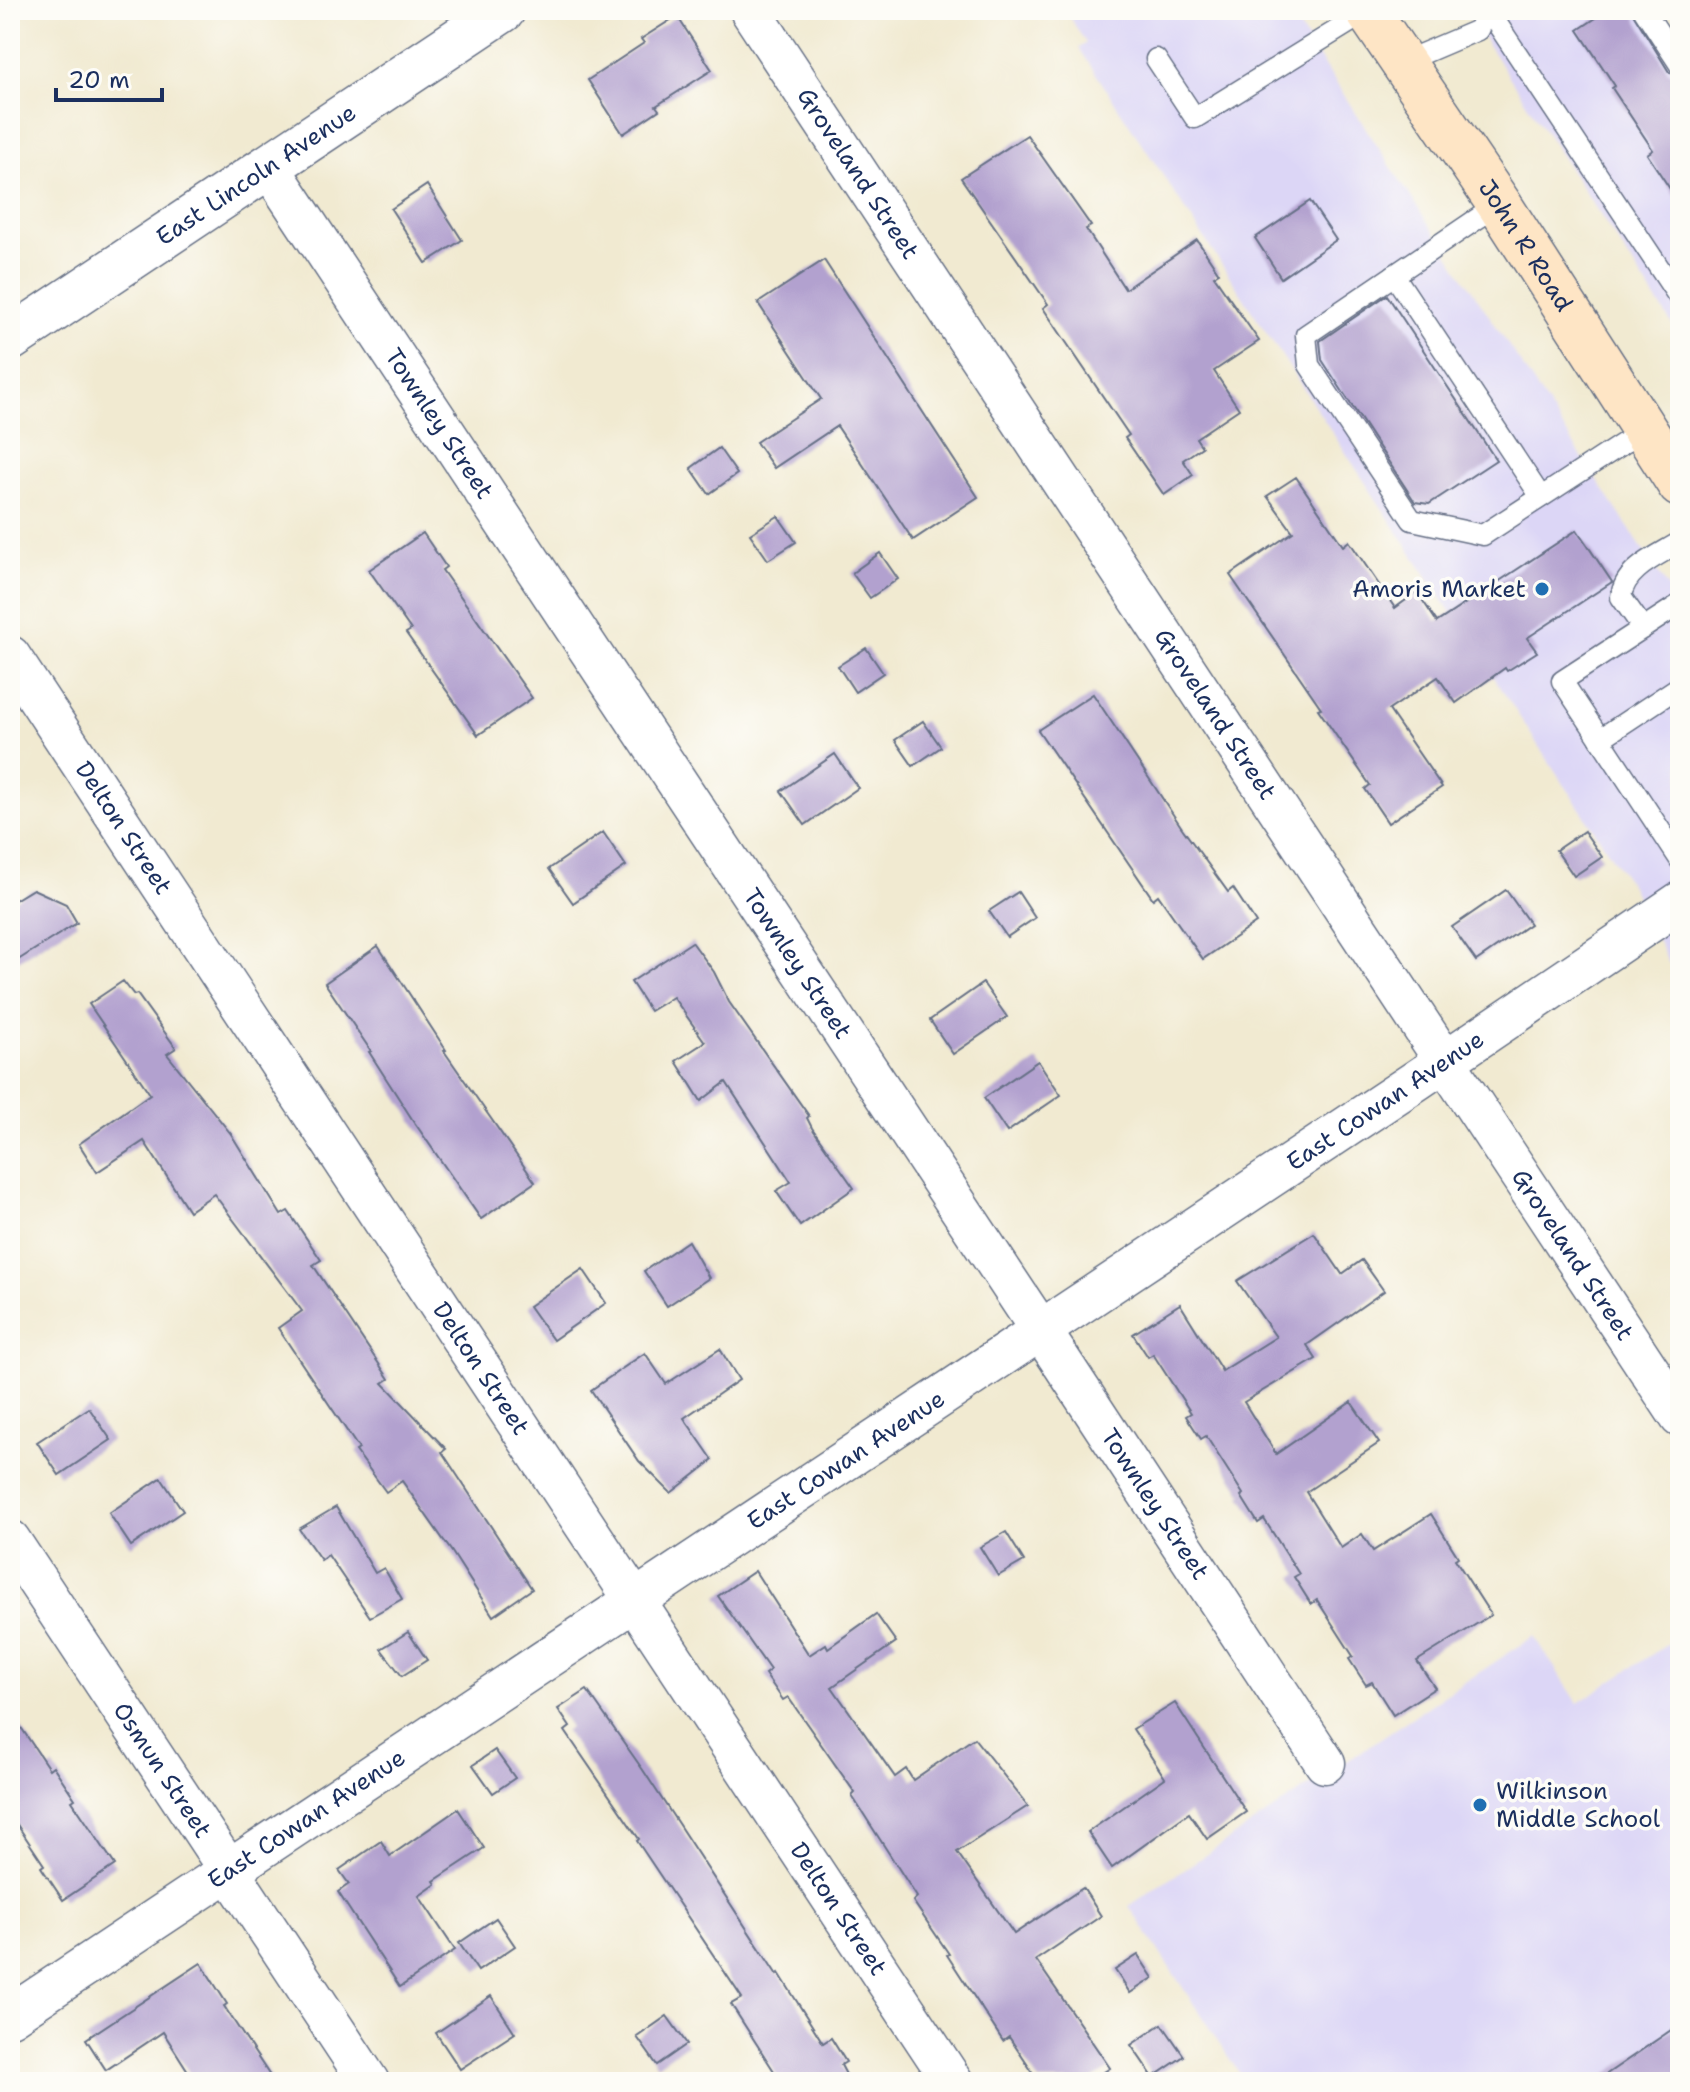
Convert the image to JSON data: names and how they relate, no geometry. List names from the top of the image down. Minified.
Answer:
{"streets":{"main road":["John R Road"],"street":["Groveland Street","East Lincoln Avenue","Townley Street","Delton Street","East Cowan Avenue","Osmun Street"]},"crossings":[["Groveland Street","East Cowan Avenue"],["East Lincoln Avenue","Townley Street"],["Townley Street","East Cowan Avenue"],["Delton Street","East Cowan Avenue"],["East Cowan Avenue","Osmun Street"]],"places":["Amoris Market","Wilkinson Middle School"],"scale_bar":"20 m"}
